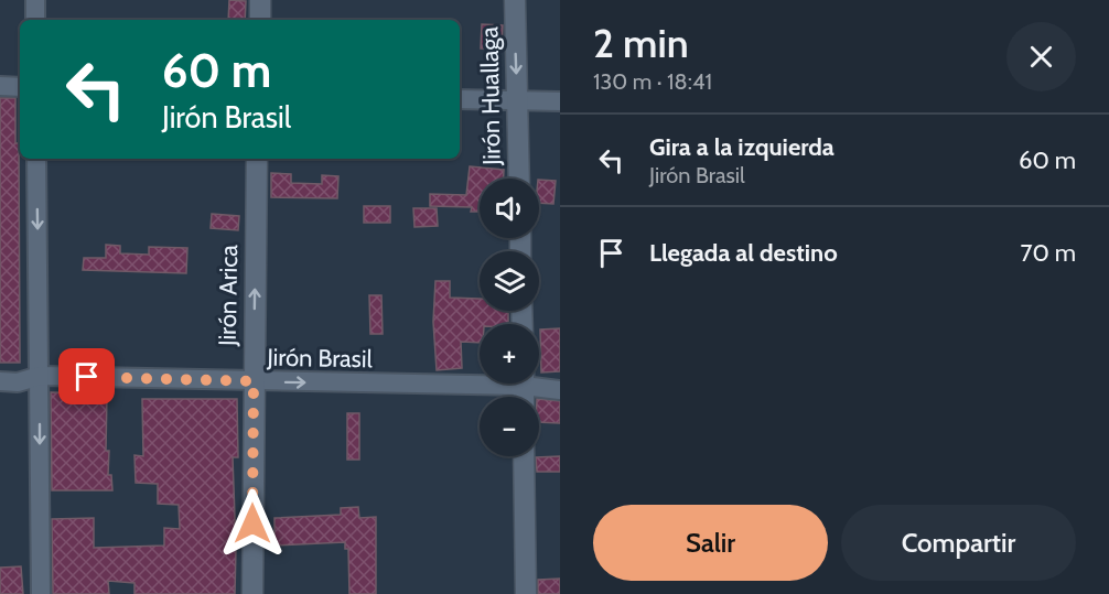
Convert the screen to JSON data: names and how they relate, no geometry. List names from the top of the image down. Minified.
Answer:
{"streets":{"main road":["Jirón Huallaga","Jirón Arica"],"street":["Jirón Brasil"]},"crossings":[["Jirón Arica","Jirón Brasil"]],"one_way":["Jirón Huallaga","Jirón Arica","Jirón Brasil"],"page":{"heading":["2 min","130 m · 18:41"],"turn":["60 m","Jirón Brasil"],"list":[{"name":"Gira a la izquierda","note":"Jirón Brasil","value":"60 m"},{"name":"Llegada al destino","value":"70 m"}],"map_buttons":["+","−"],"buttons":["Salir","Compartir"]}}
